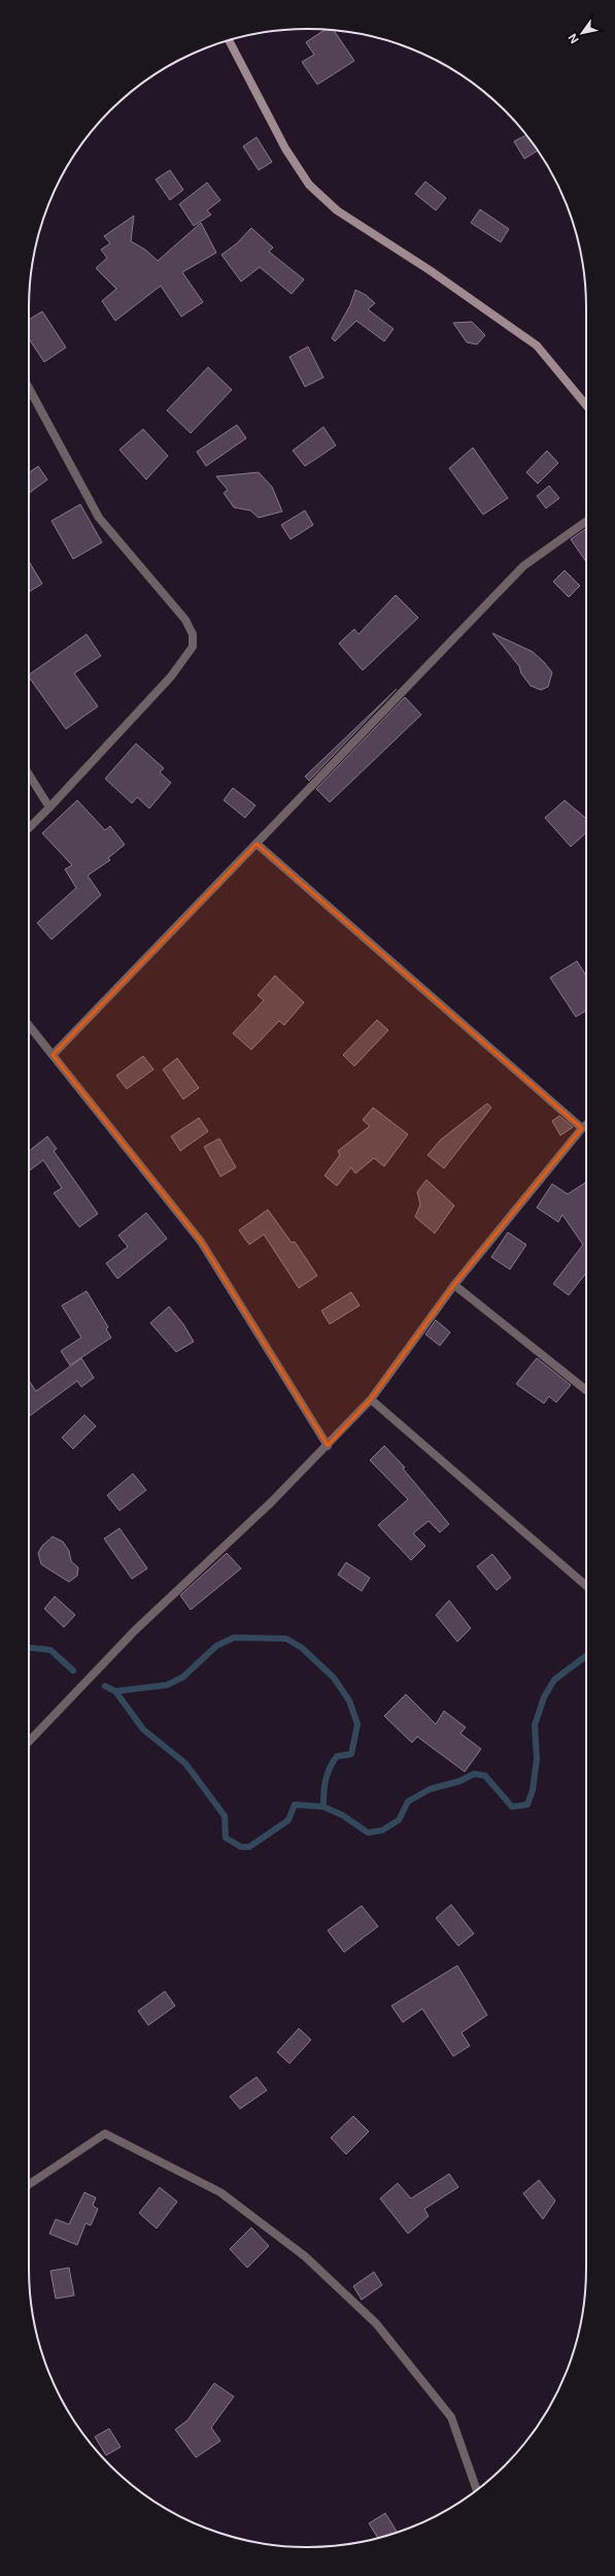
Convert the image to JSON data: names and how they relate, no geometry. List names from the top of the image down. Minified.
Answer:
{"north":"bottom left"}
